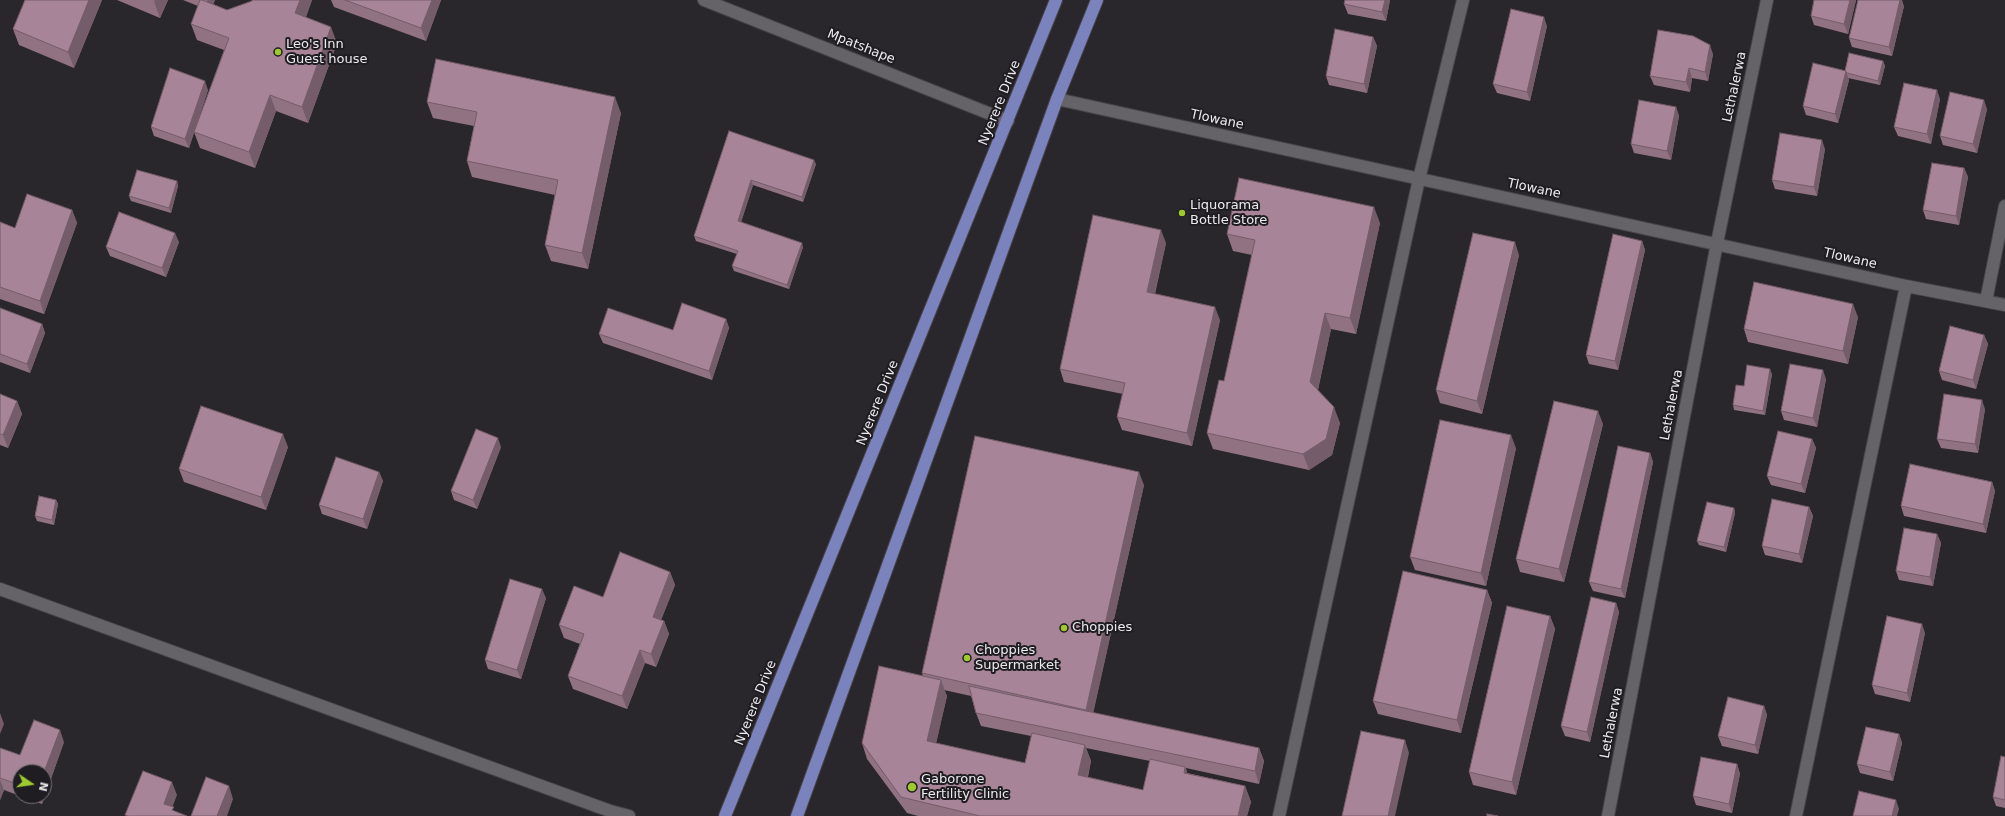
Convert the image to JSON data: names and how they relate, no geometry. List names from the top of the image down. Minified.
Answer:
{"streets":{"main road":["Nyerere Drive"],"street":["Mpatshape","Lethalerwa","Tlowane"]},"crossings":[["Mpatshape","Nyerere Drive"],["Lethalerwa","Tlowane"]],"places":["Leo's Inn Guest house","Liquorama Bottle Store","Choppies","Choppies Supermarket","Gaborone Fertility Clinic"],"north":"right"}
